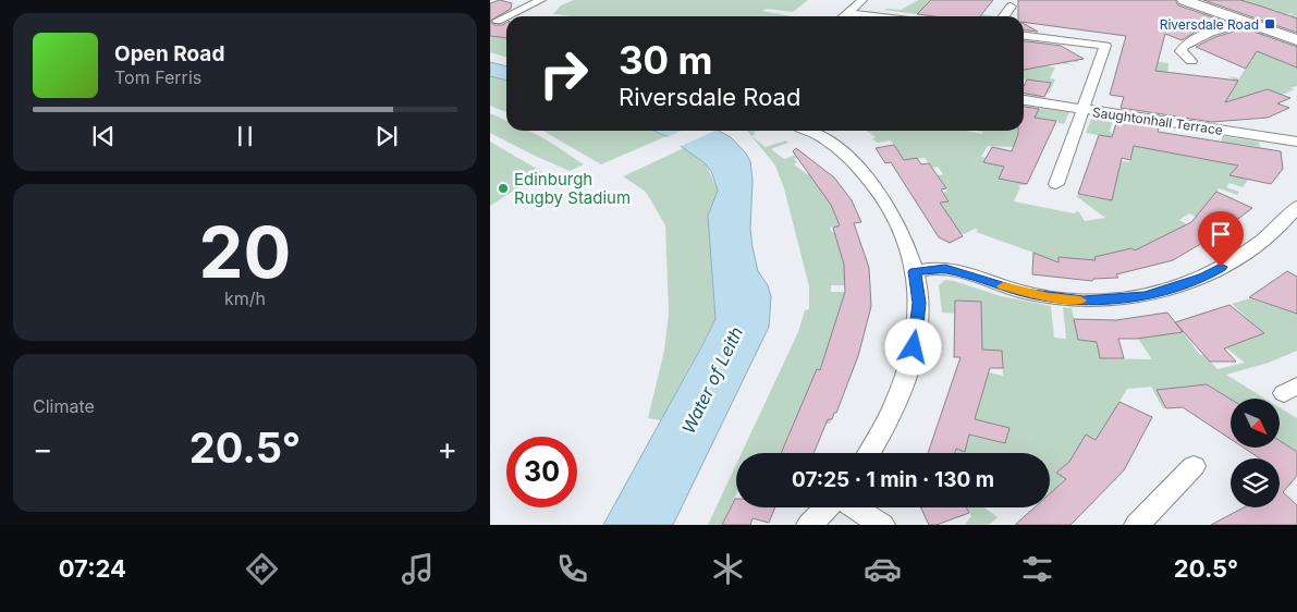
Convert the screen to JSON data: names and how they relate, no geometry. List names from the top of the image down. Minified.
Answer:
{"streets":{"street":["Saughtonhall Terrace"]},"water":["Water of Leith"],"places":{"transit":["Riversdale Road"],"other":["Edinburgh Rugby Stadium"]},"north":"bottom right","page":{"turn":["30 m","Riversdale Road"],"song":["Open Road","Tom Ferris"],"tile":[["20","km/h"],"Climate"],"heat":["−","20.5°","+"],"limit":"30","trip":"07:25 · 1 min · 130 m","tabs":["07:24","20.5°"]}}
